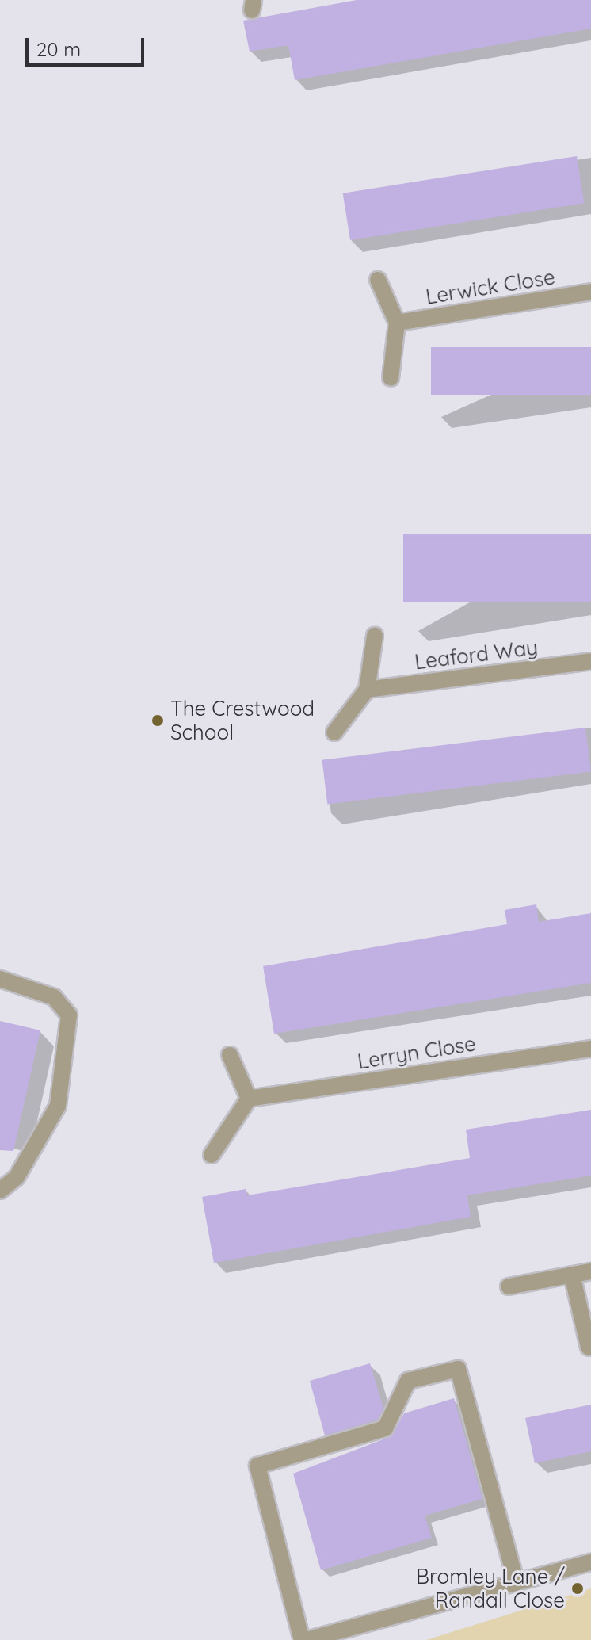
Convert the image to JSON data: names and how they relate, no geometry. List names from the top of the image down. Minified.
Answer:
{"streets":{"street":["Lerwick Close","Leaford Way","Lerryn Close"]},"places":["The Crestwood School","Bromley Lane / Randall Close"],"scale_bar":"20 m"}
